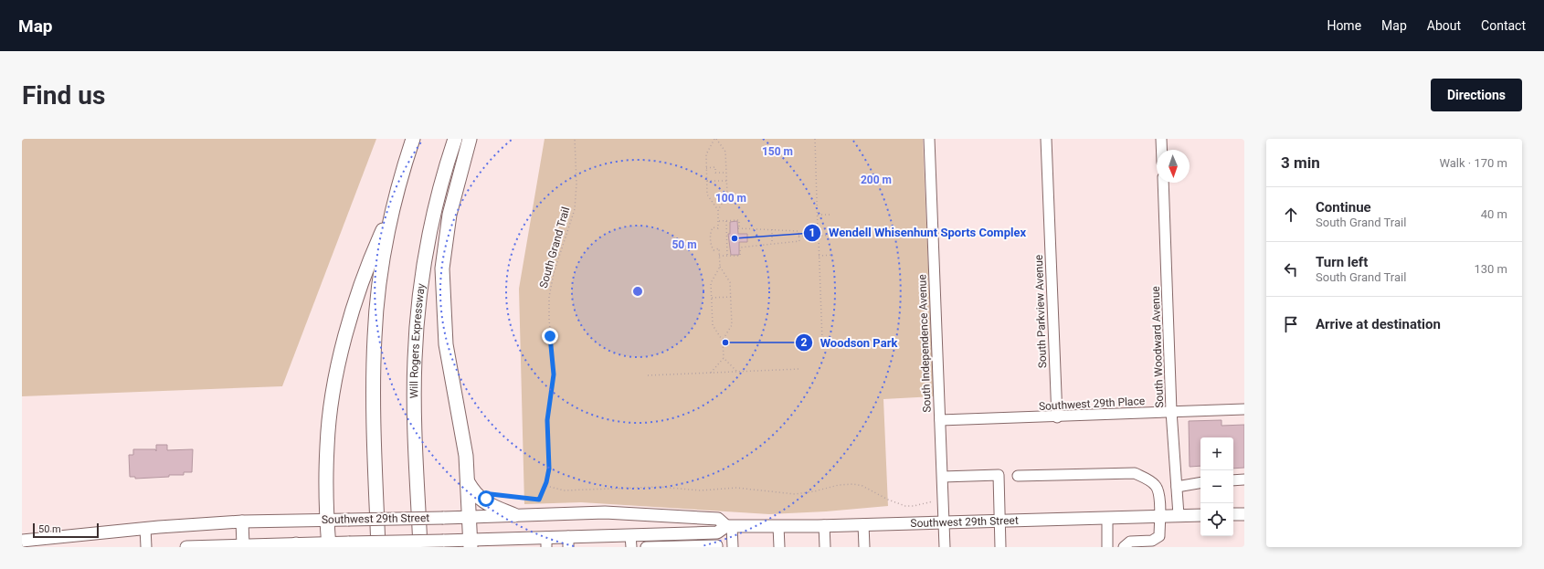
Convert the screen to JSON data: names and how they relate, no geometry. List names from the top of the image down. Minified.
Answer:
{"streets":{"highway":["Will Rogers Expressway"],"main road":["Southwest 29th Street"],"street":["South Parkview Avenue","South Independence Avenue","South Woodward Avenue","Southwest 29th Place"],"path":["South Grand Trail"]},"crossings":[["South Parkview Avenue","Southwest 29th Place"],["South Independence Avenue","Southwest 29th Place"],["South Independence Avenue","Southwest 29th Street"],["South Woodward Avenue","Southwest 29th Place"],["South Woodward Avenue","Southwest 29th Street"]],"places":["Wendell Whisenhunt Sports Complex","Woodson Park"],"scale_bar":"50 m","north":"bottom","page":{"header":"Map","nav":["Home","Map","About","Contact"],"buttons":"Directions","title":"Find us","heading":["3 min","Walk · 170 m"],"list":[["Continue","South Grand Trail","40 m"],["Turn left","South Grand Trail","130 m"],"Arrive at destination"],"map_buttons":["+","−"],"scale":"50 m"},"rings":["150 m","200 m","100 m","50 m"]}
